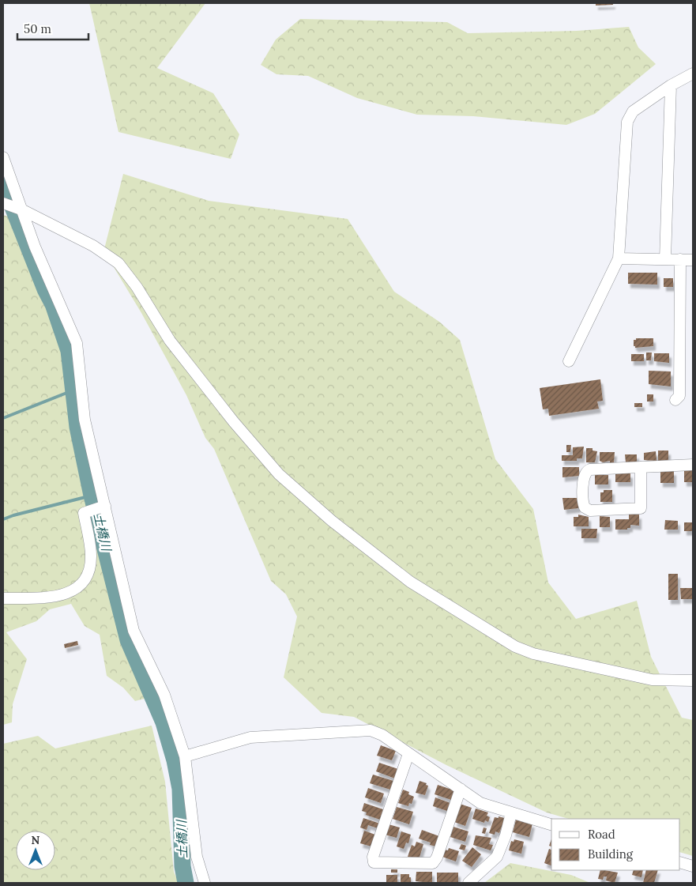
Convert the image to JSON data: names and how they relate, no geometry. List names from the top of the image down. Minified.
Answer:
{"water":["土橋川"],"legend":["Road","Building"],"scale_bar":"50 m","north":"top"}
